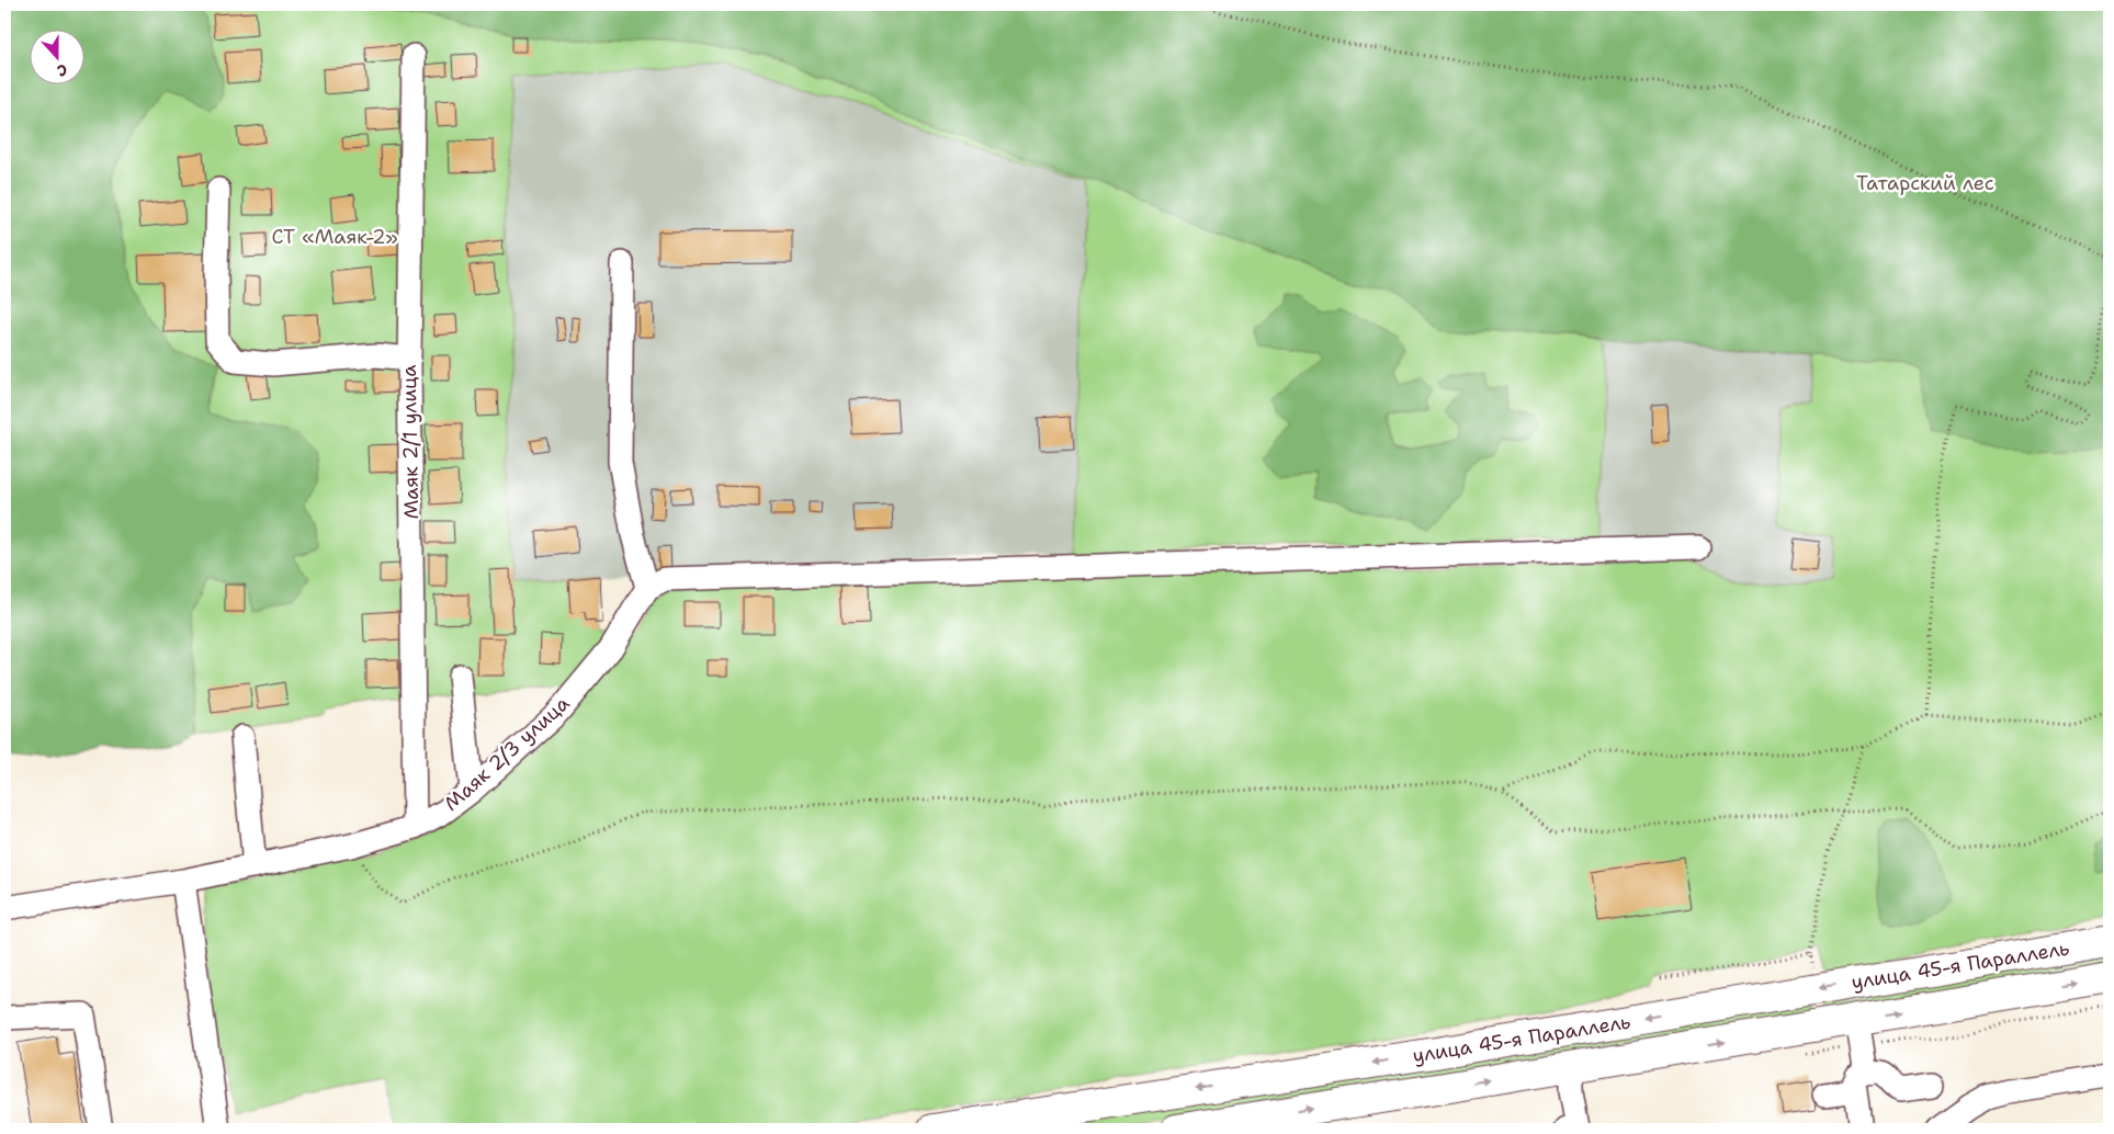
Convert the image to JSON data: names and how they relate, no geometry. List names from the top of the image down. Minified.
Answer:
{"streets":{"main road":["улица 45-я Параллель"],"street":["Маяк 2/1 улица","Маяк 2/3 улица"]},"crossings":[["Маяк 2/1 улица","Маяк 2/3 улица"]],"parks":["Татарский лес","СТ «Маяк-2»"],"north":"bottom"}
